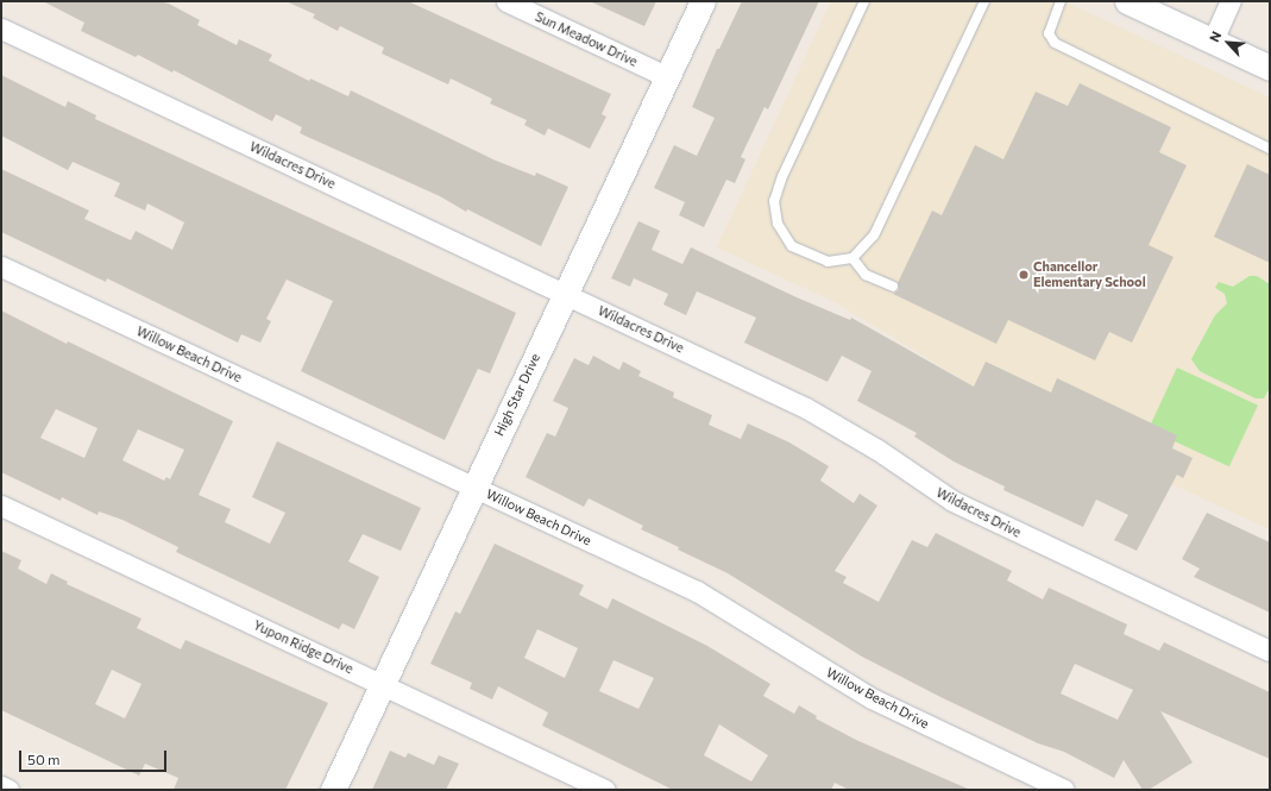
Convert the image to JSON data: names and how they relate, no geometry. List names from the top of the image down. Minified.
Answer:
{"streets":{"street":["Sun Meadow Drive","Wildacres Drive","Willow Beach Drive","High Star Drive","Yupon Ridge Drive"]},"crossings":[["Sun Meadow Drive","High Star Drive"],["Wildacres Drive","High Star Drive"],["Willow Beach Drive","High Star Drive"],["High Star Drive","Yupon Ridge Drive"]],"places":["Chancellor Elementary School"],"scale_bar":"50 m","north":"top left"}
